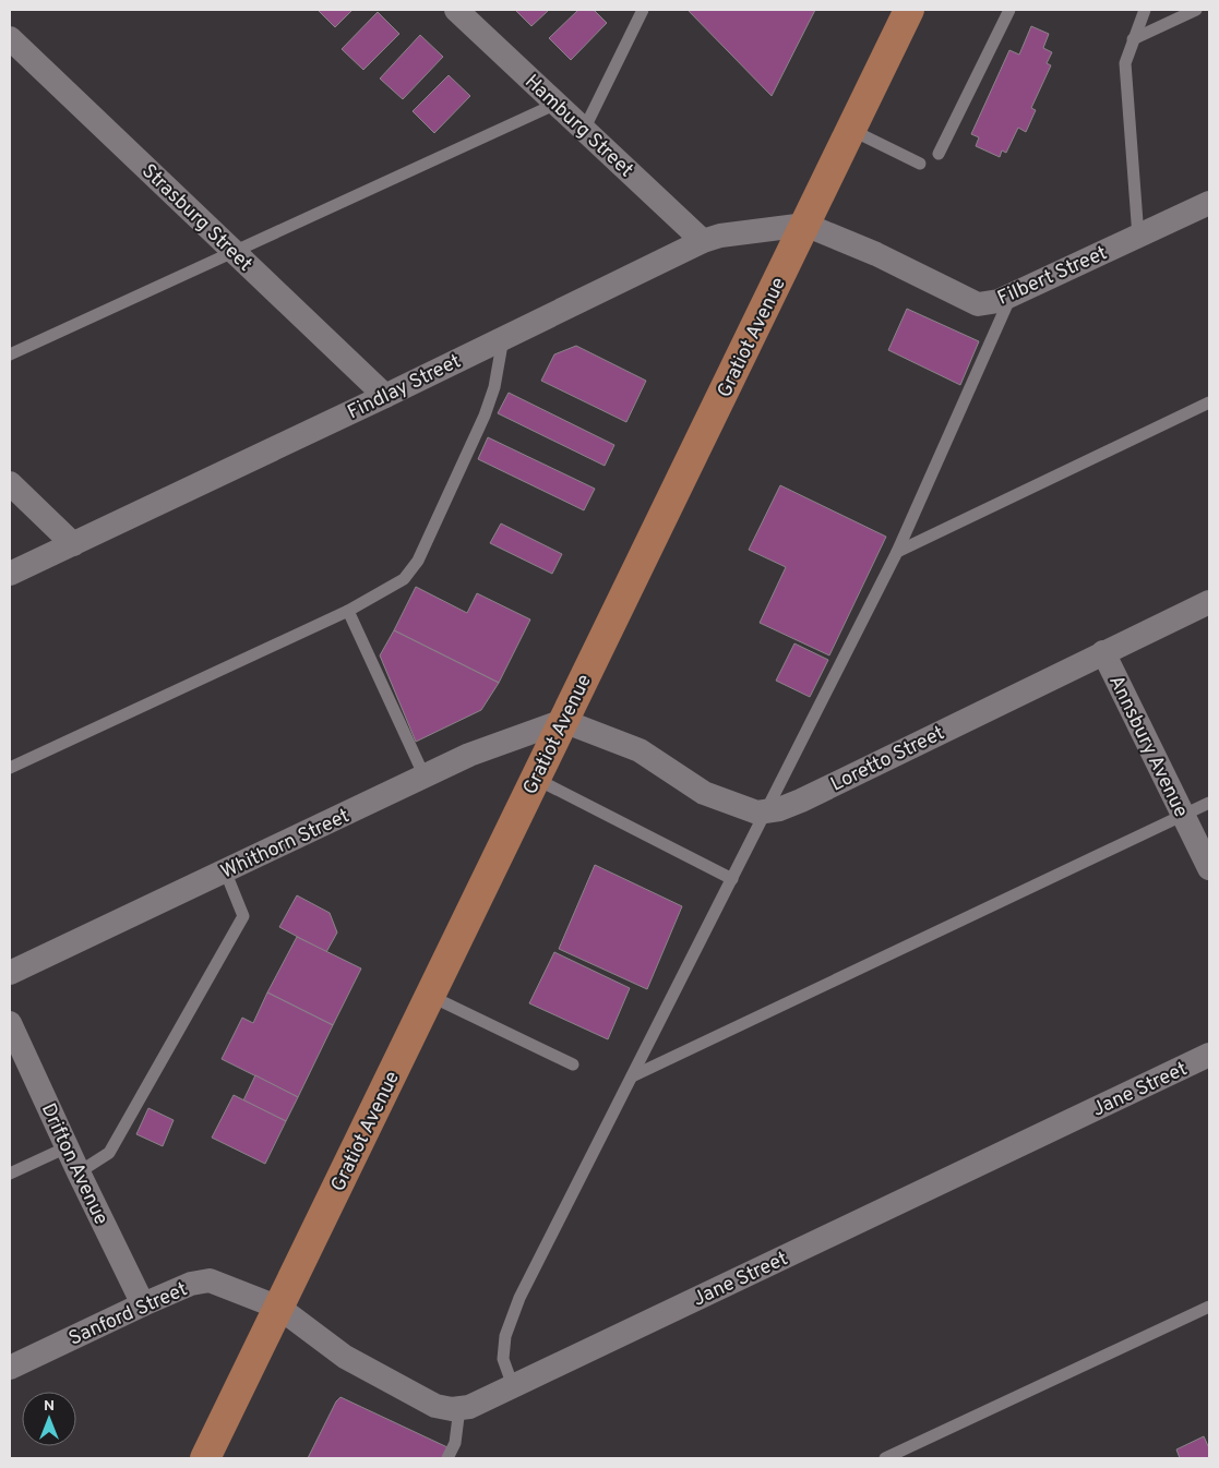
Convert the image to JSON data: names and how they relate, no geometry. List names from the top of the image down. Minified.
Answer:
{"streets":{"main road":["Gratiot Avenue"],"street":["Hamburg Street","Strasburg Street","Filbert Street","Findlay Street","Annsbury Avenue","Loretto Street","Whithorn Street","Jane Street","Drifton Avenue","Sanford Street"]},"crossings":[["Hamburg Street","Findlay Street"],["Strasburg Street","Findlay Street"],["Filbert Street","Gratiot Avenue"],["Filbert Street","Findlay Street"],["Gratiot Avenue","Findlay Street"],["Gratiot Avenue","Loretto Street"],["Gratiot Avenue","Whithorn Street"],["Gratiot Avenue","Jane Street"],["Gratiot Avenue","Sanford Street"],["Annsbury Avenue","Loretto Street"],["Loretto Street","Whithorn Street"],["Jane Street","Sanford Street"],["Drifton Avenue","Sanford Street"]],"north":"top"}
